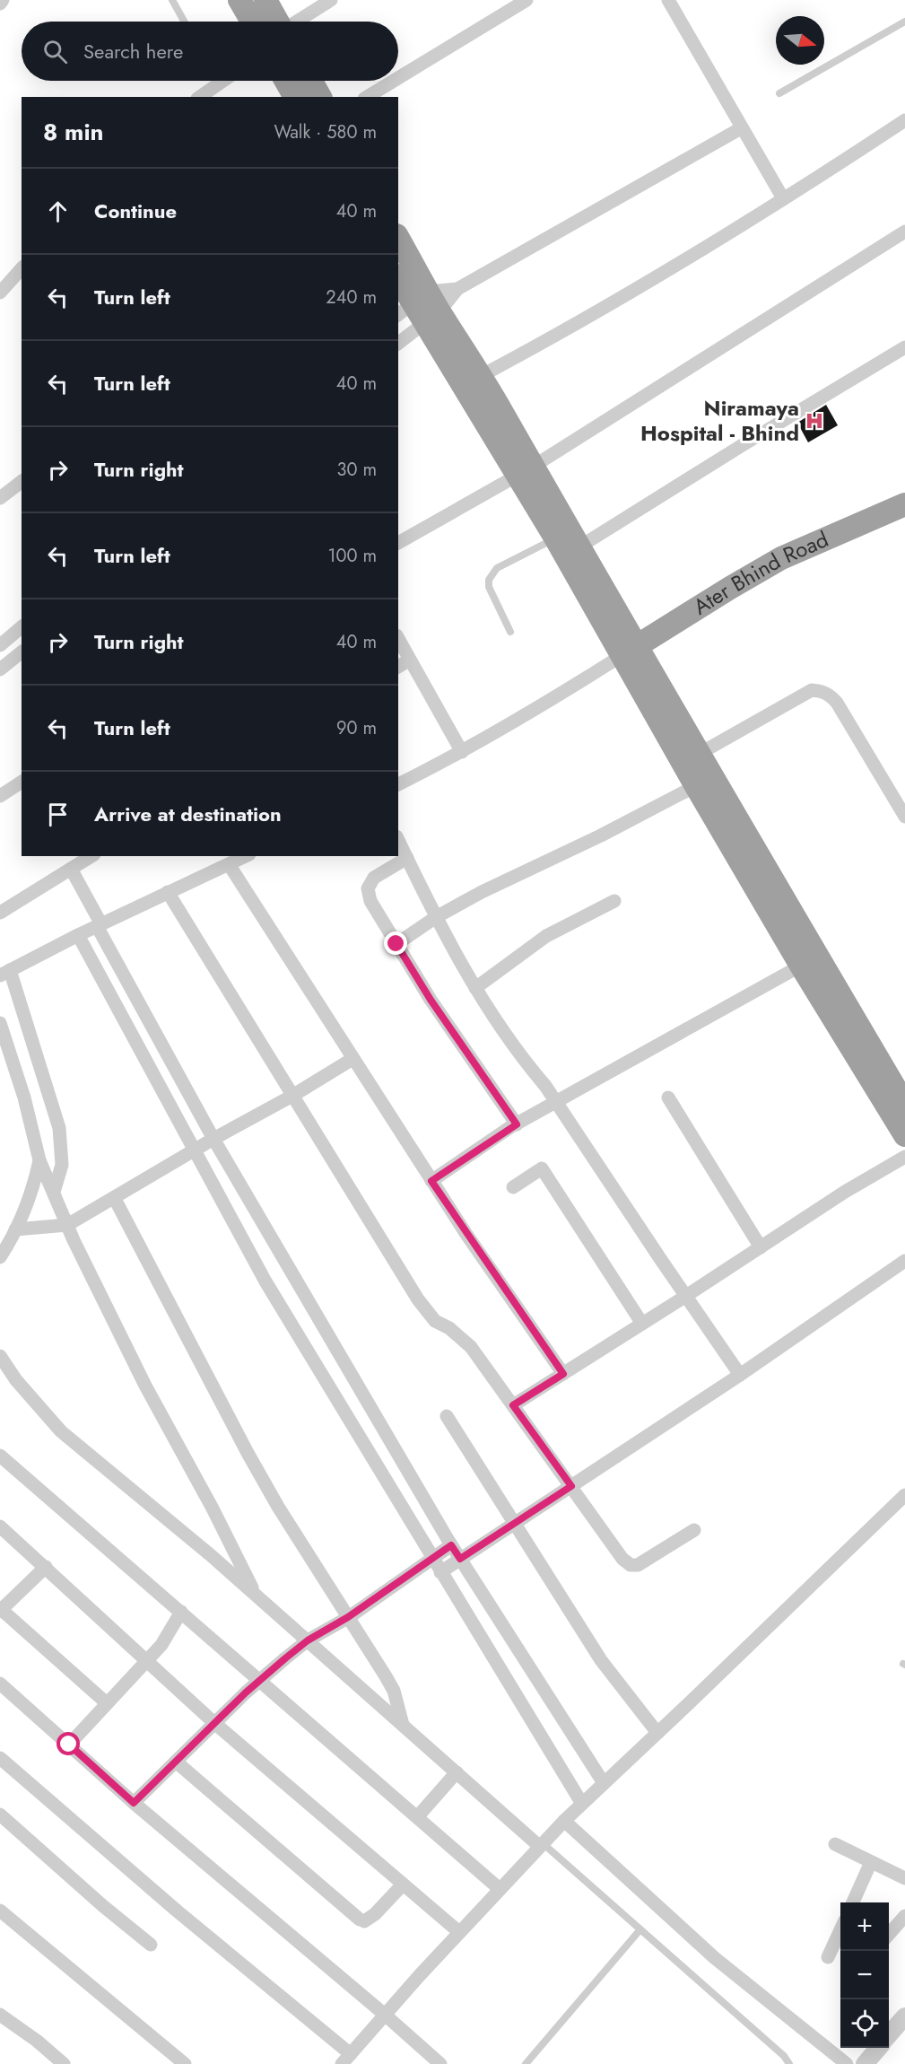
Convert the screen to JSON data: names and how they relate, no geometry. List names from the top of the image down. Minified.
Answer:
{"streets":{"highway":["Ater Bhind Road"]},"places":{"hospital":["Niramaya Hospital - Bhind"]},"north":"right","page":{"search":"Search here","heading":["8 min","Walk · 580 m"],"list":[["Continue","40 m"],["Turn left","240 m"],["Turn left","40 m"],["Turn right","30 m"],["Turn left","100 m"],["Turn right","40 m"],["Turn left","90 m"],"Arrive at destination"],"map_buttons":["+","−"]}}
